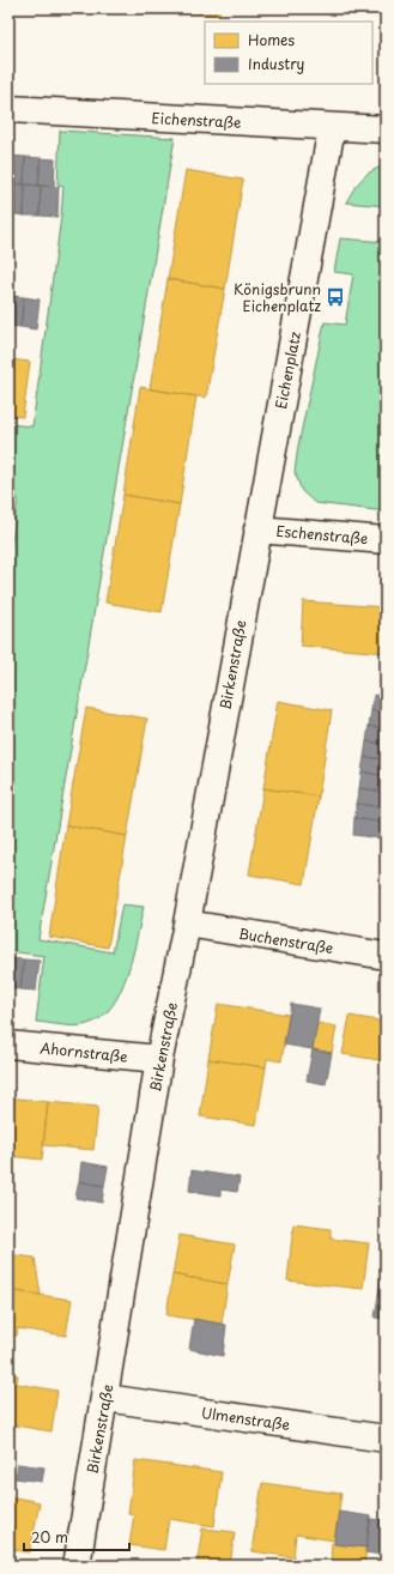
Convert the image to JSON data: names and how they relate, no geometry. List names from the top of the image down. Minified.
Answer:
{"streets":{"street":["Eichenstraße","Eichenplatz","Eschenstraße","Birkenstraße","Buchenstraße","Ahornstraße","Ulmenstraße"]},"crossings":[["Eichenstraße","Eichenplatz"],["Eichenplatz","Eschenstraße"],["Eichenplatz","Birkenstraße"],["Eschenstraße","Birkenstraße"],["Birkenstraße","Buchenstraße"],["Birkenstraße","Ahornstraße"],["Birkenstraße","Ulmenstraße"]],"places":{"bus stop":["Königsbrunn Eichenplatz"]},"legend":["Homes","Industry"],"scale_bar":"20 m"}
